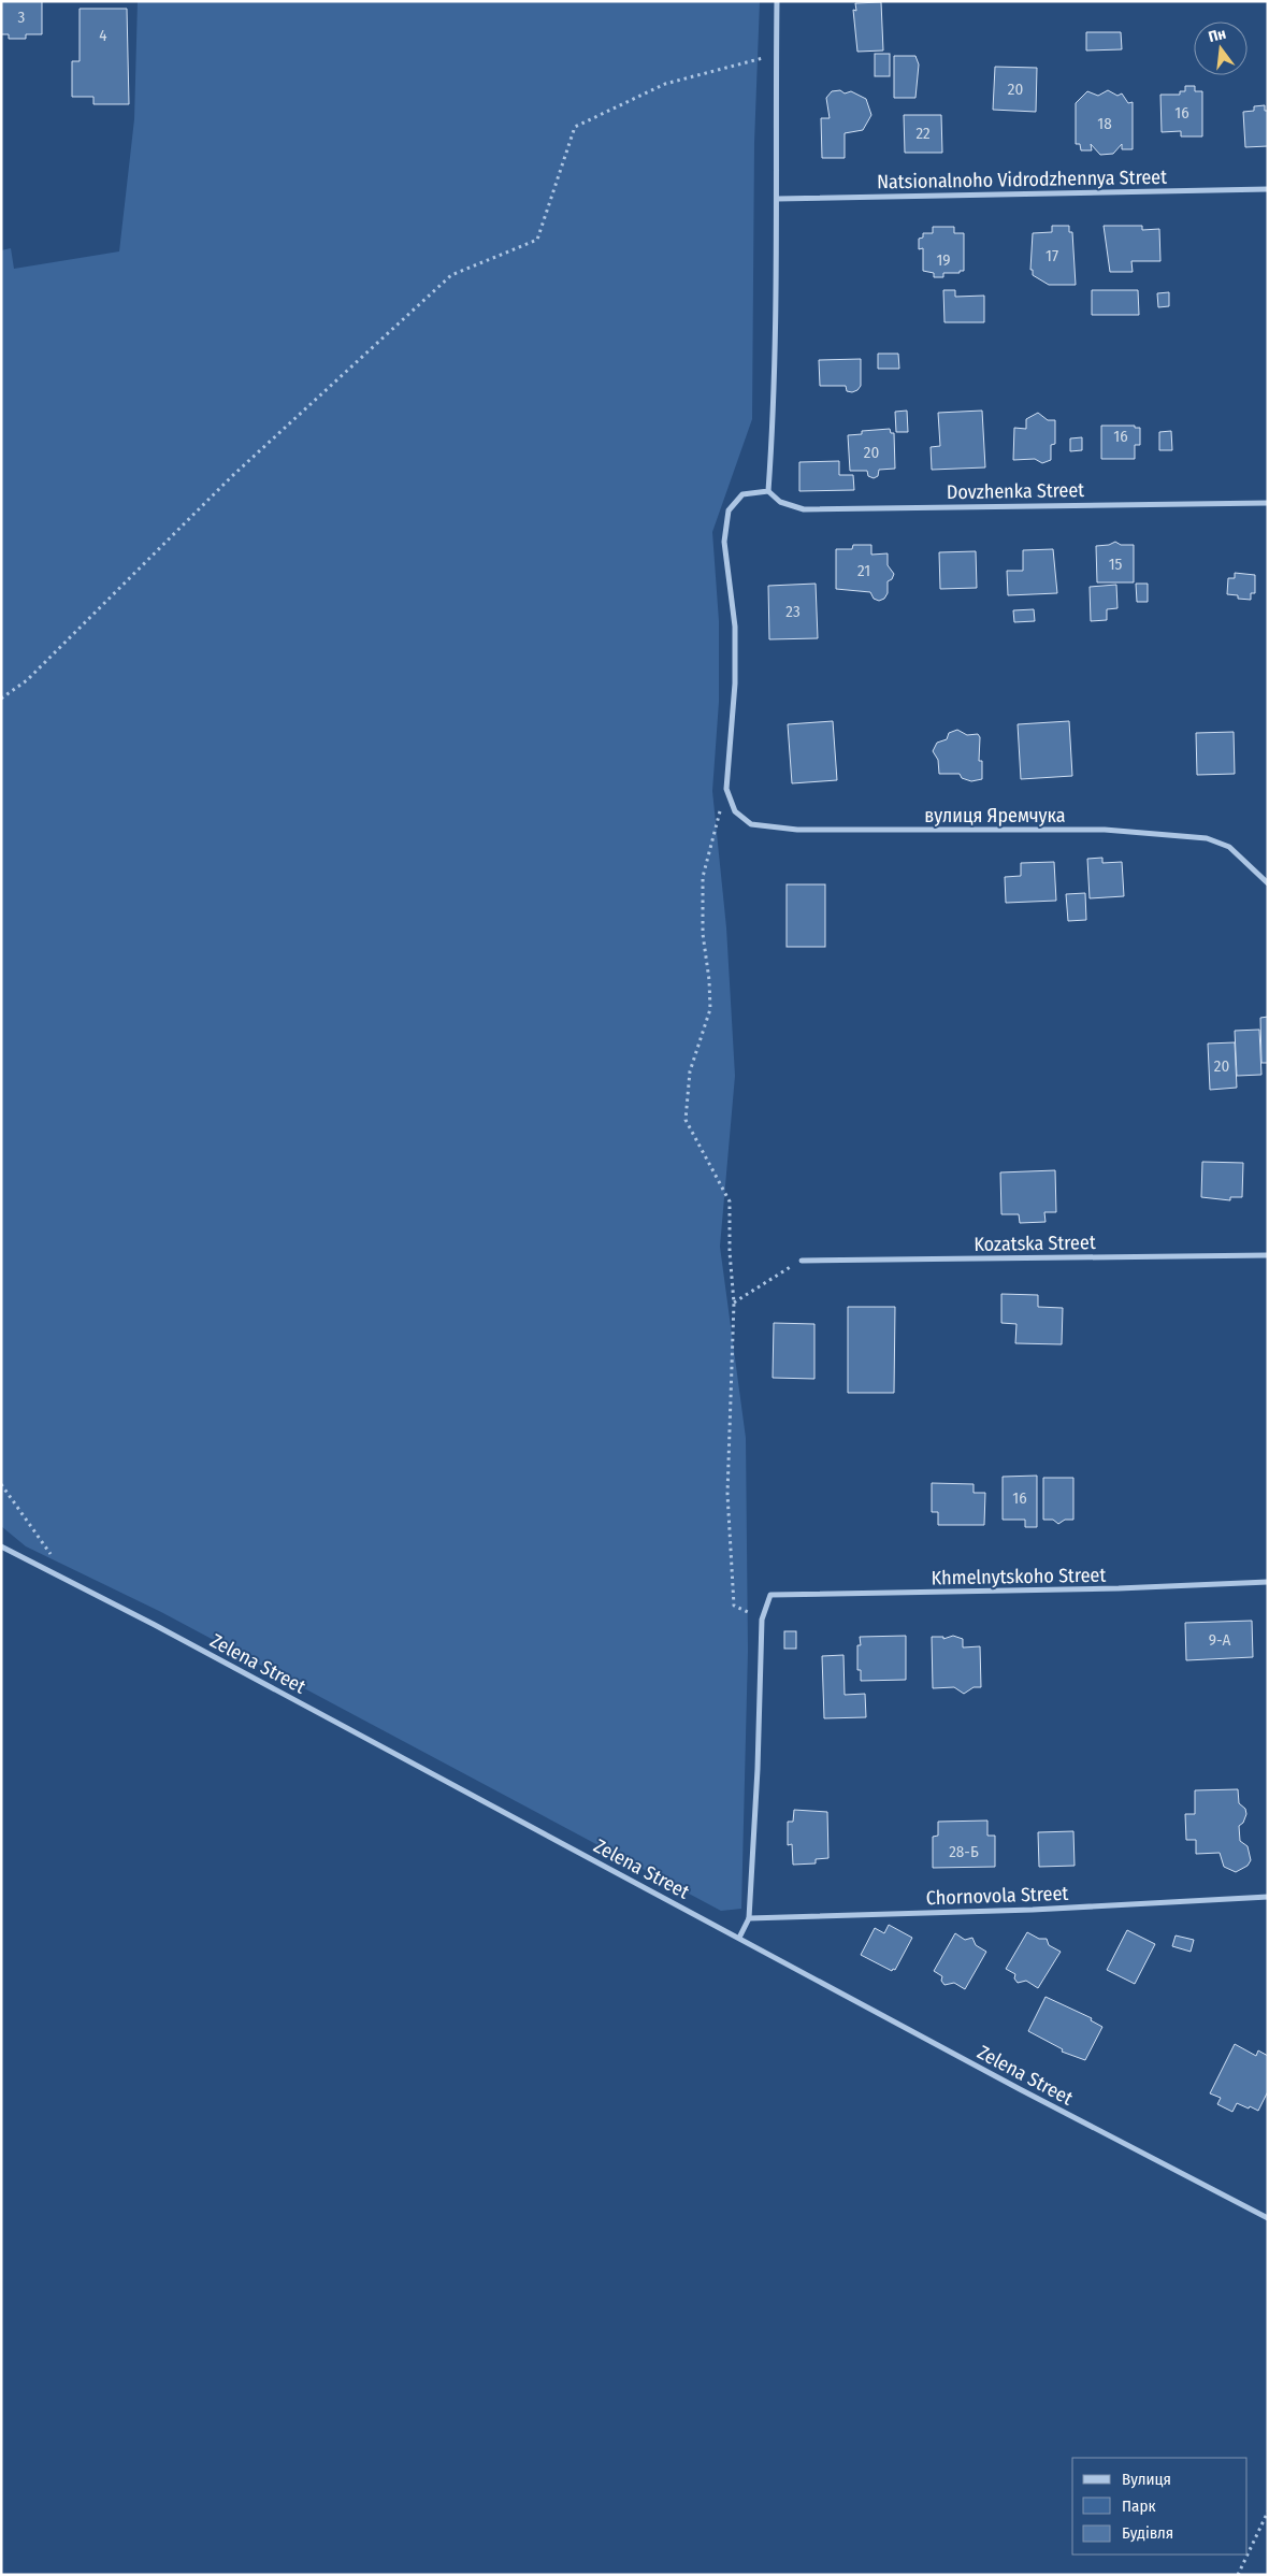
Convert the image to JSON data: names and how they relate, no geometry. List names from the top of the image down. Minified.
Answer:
{"streets":{"street":["Natsionalnoho Vidrodzhennya Street","Dovzhenka Street","вулиця Яремчука","Kozatska Street","Khmelnytskoho Street","Zelena Street","Chornovola Street"]},"house_numbers":["3","4","20","16","18","22","17","19","16","20","15","21","23","20","16","9-А","28-Б"],"legend":["Вулиця","Парк","Будівля"],"north":"top"}
